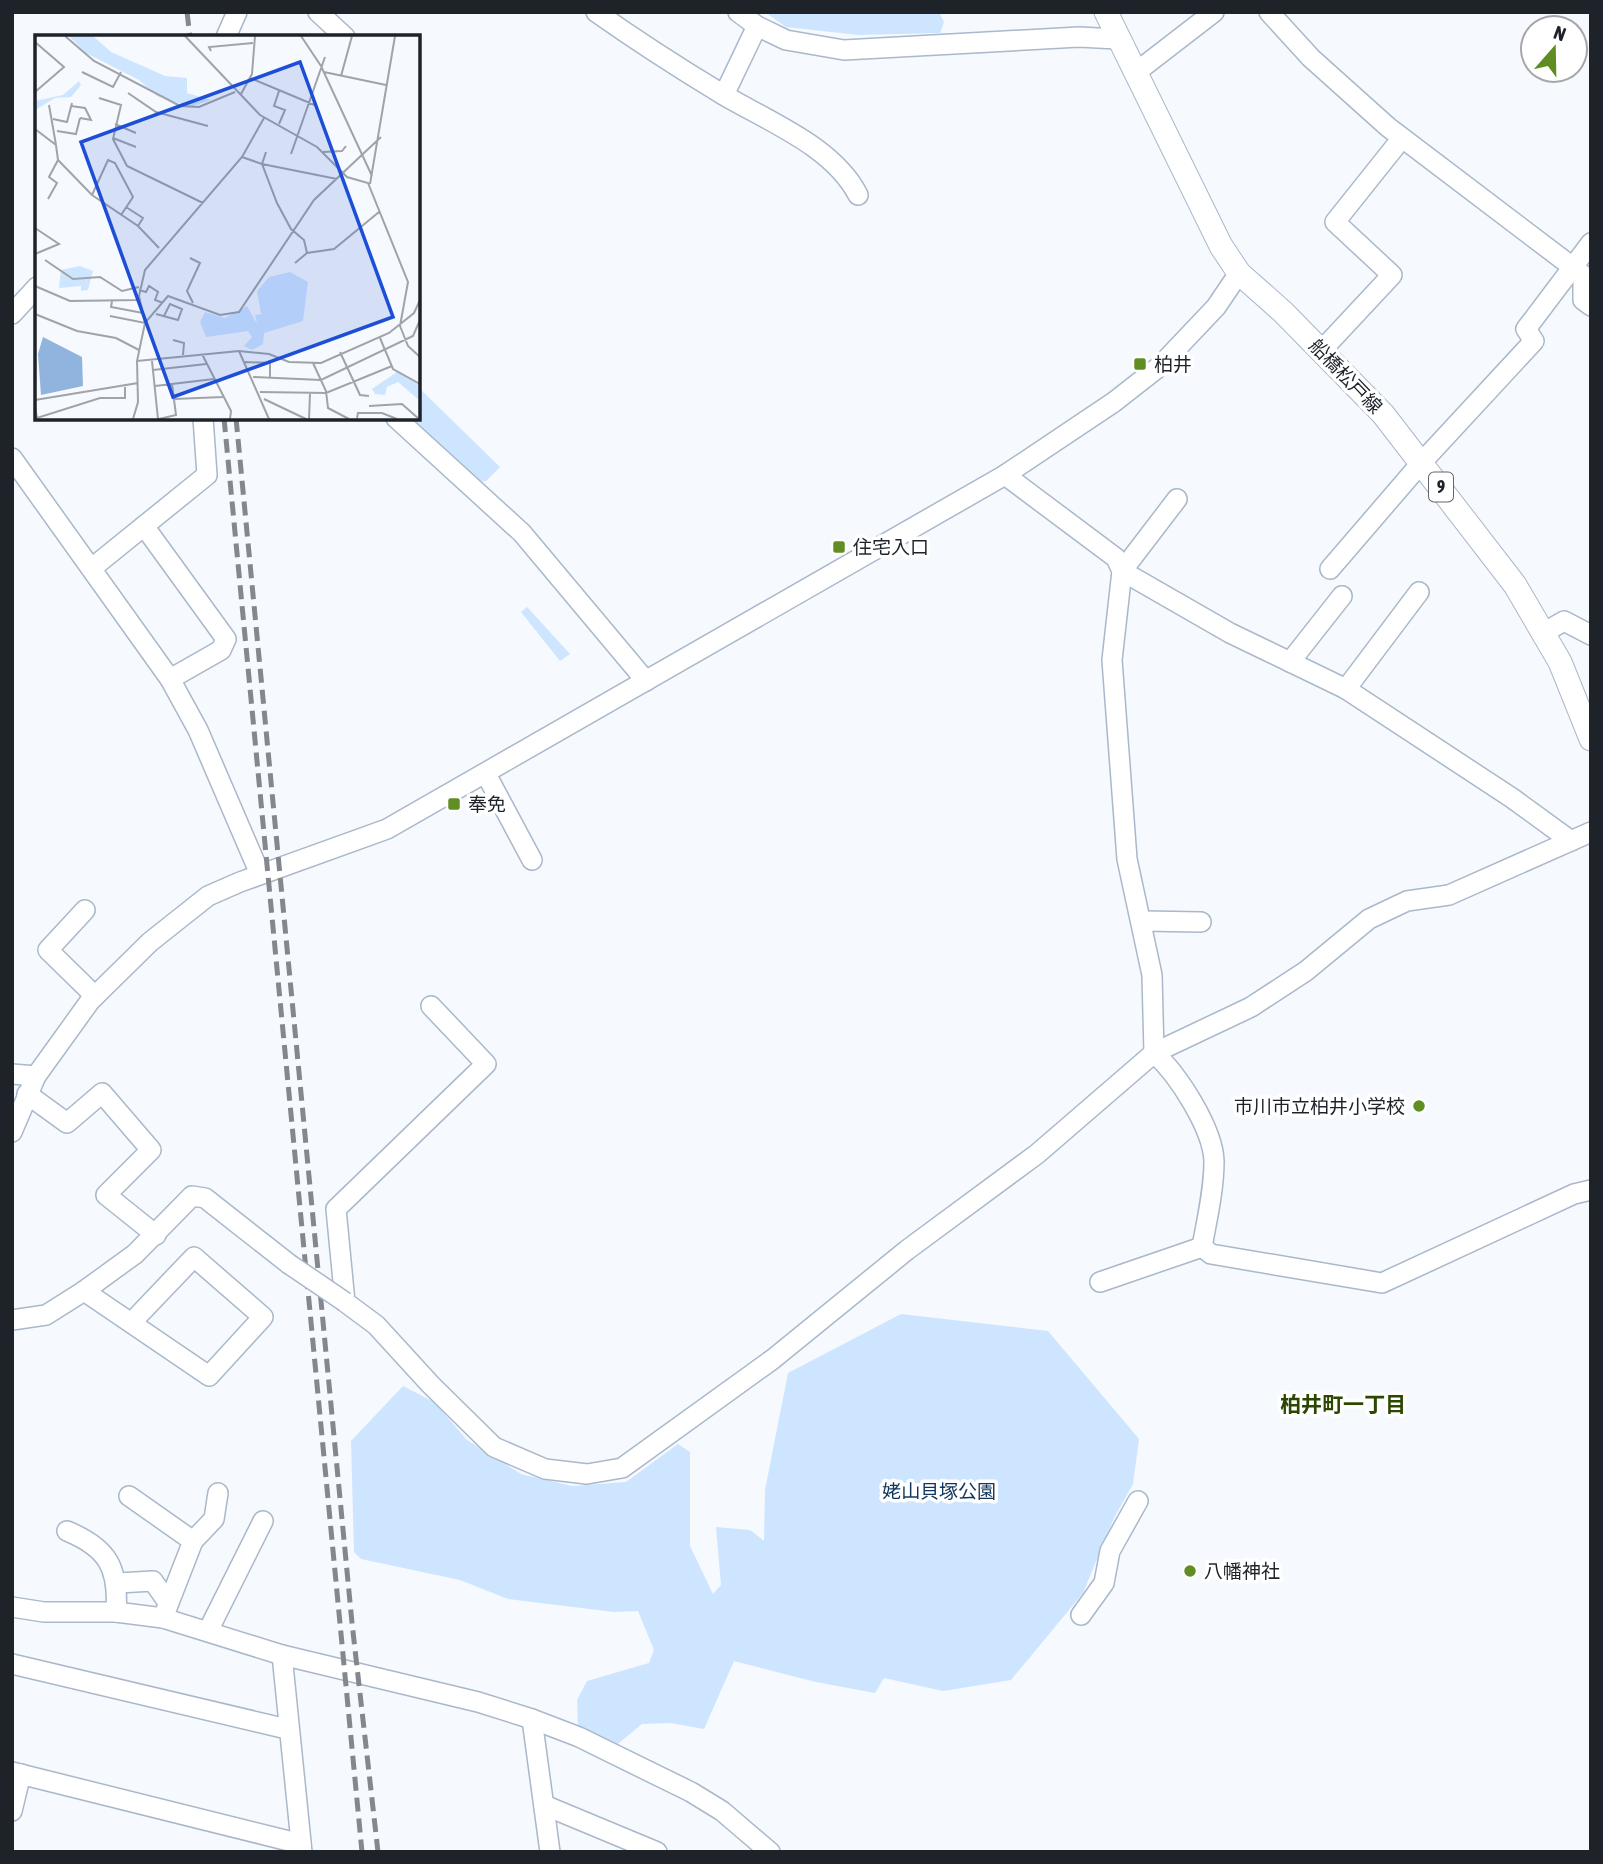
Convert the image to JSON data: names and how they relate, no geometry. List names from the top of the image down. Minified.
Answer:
{"streets":{"main road":["船橋松戸線","9"]},"districts":["柏井町一丁目"],"parks":["姥山貝塚公園"],"places":{"transit":["柏井","住宅入口","奉免"],"other":["市川市立柏井小学校","八幡神社"]},"north":"top"}
